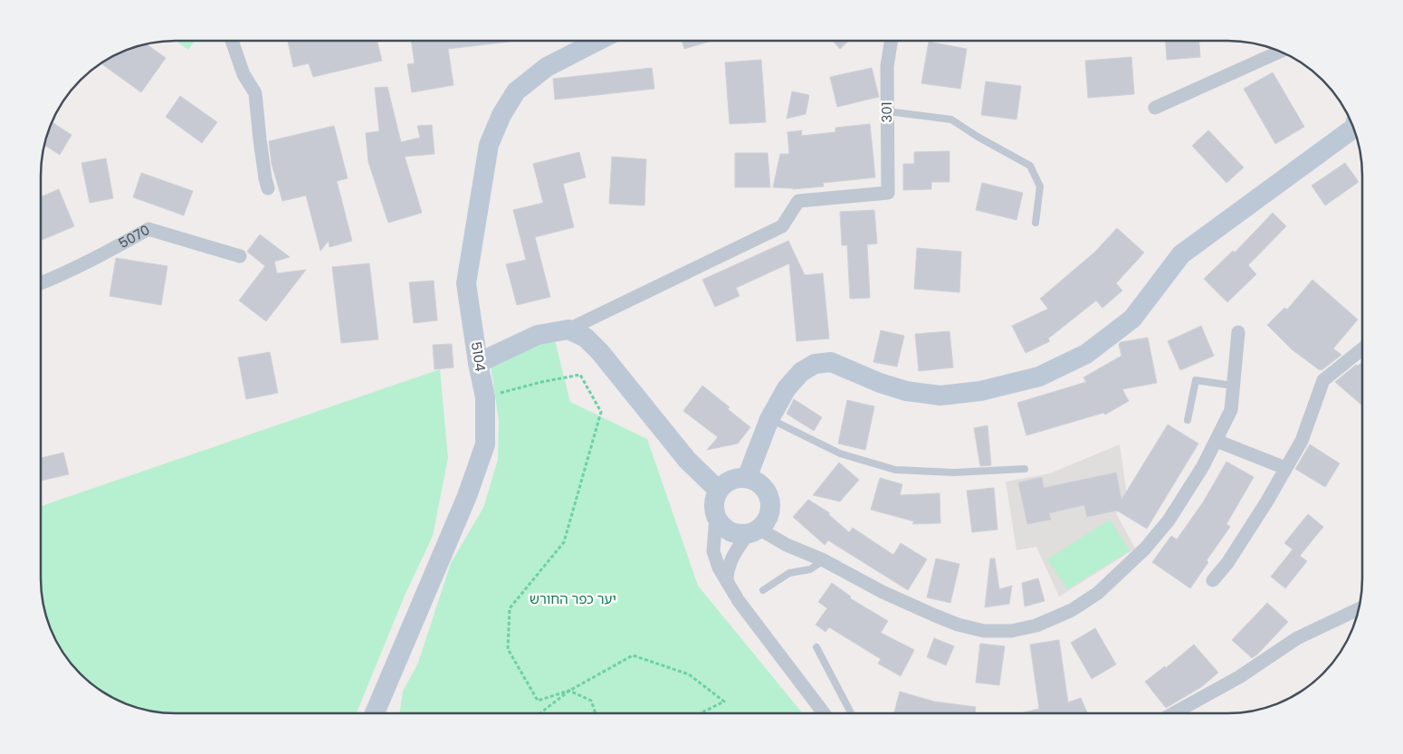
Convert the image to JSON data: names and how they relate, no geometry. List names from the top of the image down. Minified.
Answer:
{"streets":{"street":["301","5070","5104"]},"parks":["יער כפר החורש"]}
